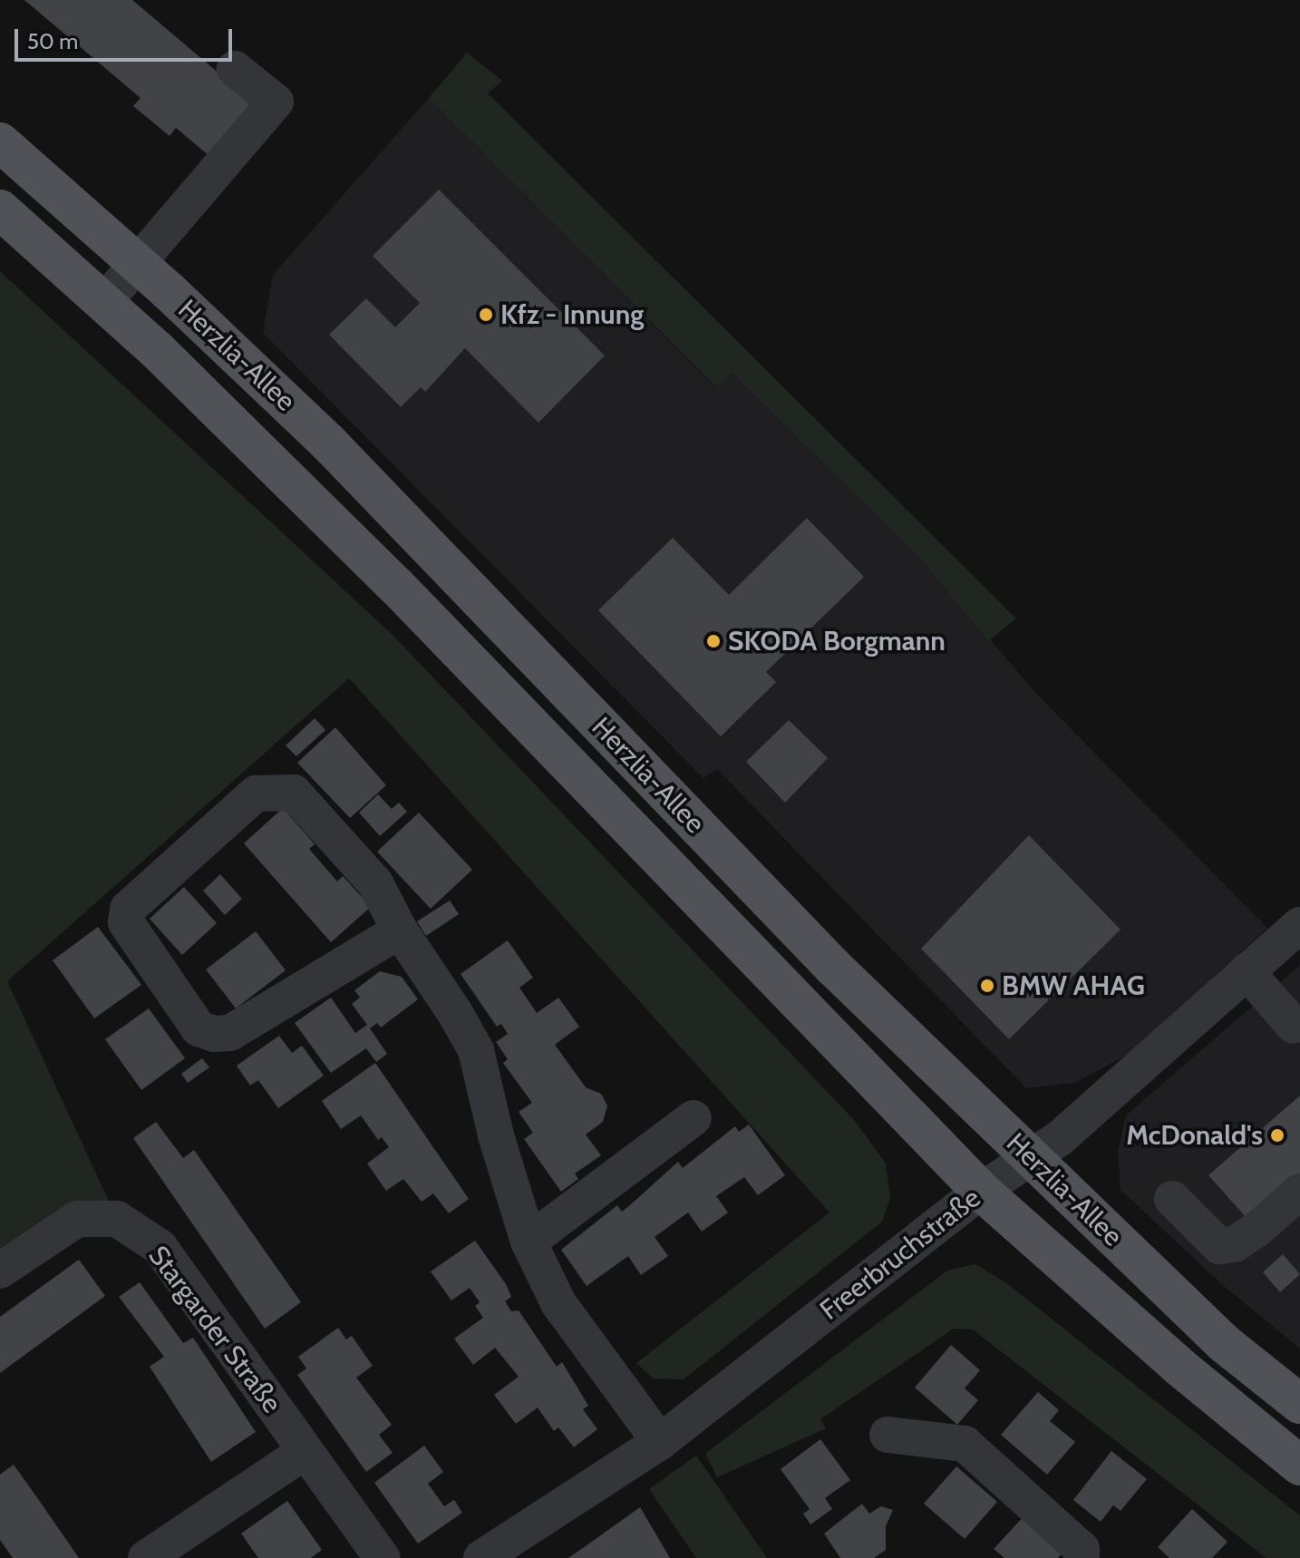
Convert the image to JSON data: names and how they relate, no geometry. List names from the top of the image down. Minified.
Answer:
{"streets":{"main road":["Herzlia-Allee"],"street":["Freerbruchstraße","Stargarder Straße"]},"crossings":[["Herzlia-Allee","Freerbruchstraße"]],"places":["Kfz - Innung","SKODA Borgmann","BMW AHAG","McDonald's"],"scale_bar":"50 m"}
